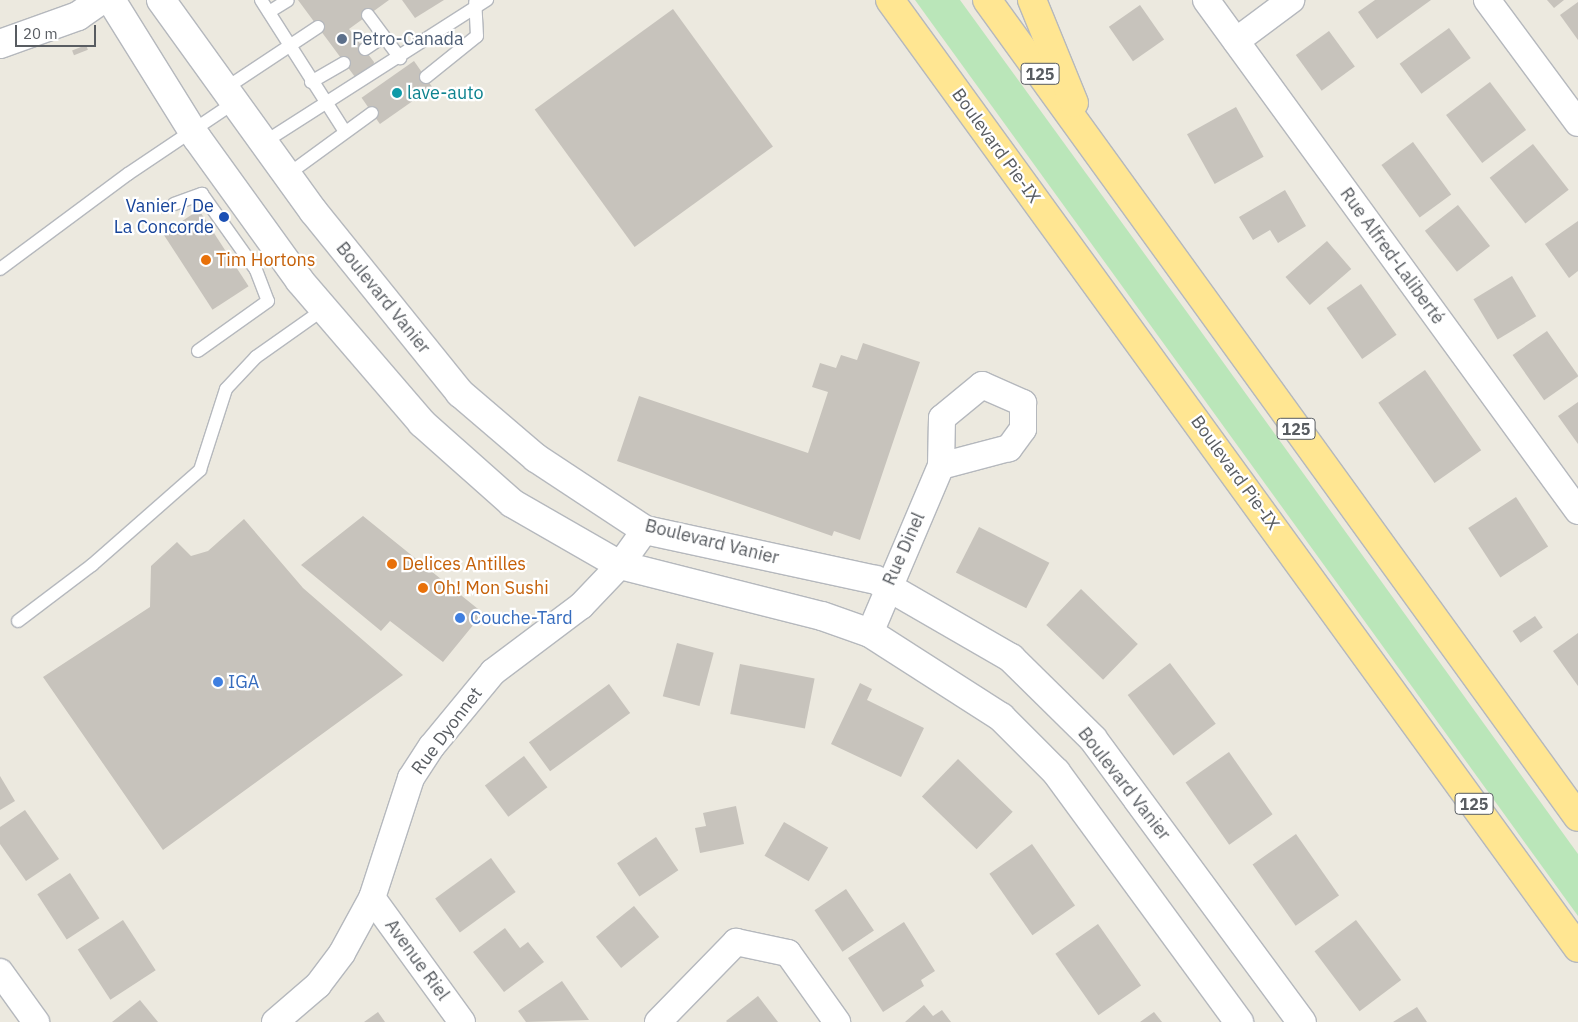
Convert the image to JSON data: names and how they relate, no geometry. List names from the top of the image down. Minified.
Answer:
{"streets":{"highway":["125","Boulevard Pie-IX"],"street":["Rue Alfred-Laliberté","Boulevard Vanier","Rue Dinel","Rue Dyonnet","Avenue Riel"]},"crossings":[["Boulevard Vanier","Rue Dinel"],["Boulevard Vanier","Rue Dyonnet"],["Rue Dyonnet","Avenue Riel"]],"places":["Petro-Canada","lave-auto","Vanier / De La Concorde","Tim Hortons","Delices Antilles","Oh! Mon Sushi","Couche-Tard","IGA"],"scale_bar":"20 m"}
